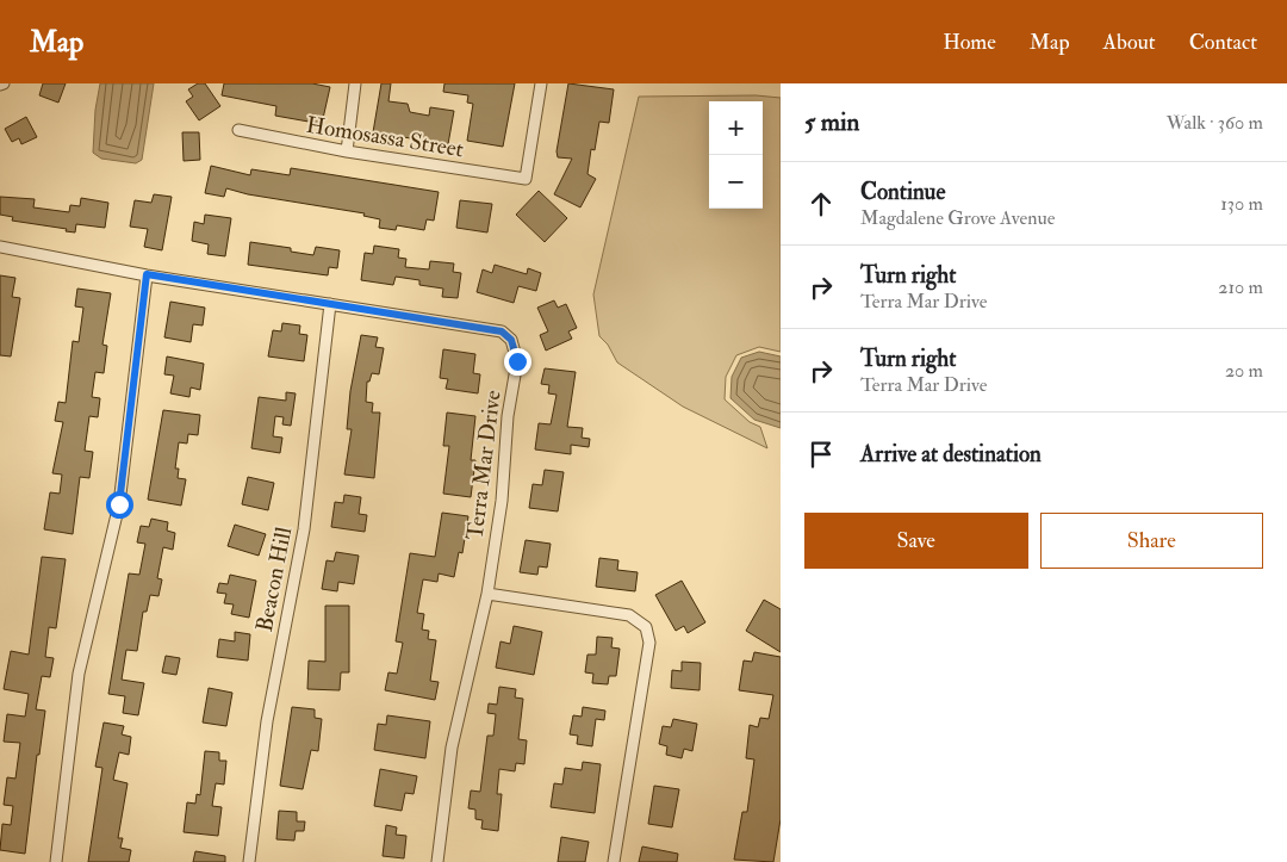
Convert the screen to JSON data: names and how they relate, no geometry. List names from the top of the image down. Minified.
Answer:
{"streets":{"street":["Homosassa Street","Terra Mar Drive","Beacon Hill"]},"crossings":[["Terra Mar Drive","Beacon Hill"]],"page":{"header":"Map","nav":["Home","Map","About","Contact"],"heading":["5 min","Walk · 360 m"],"map_buttons":["+","−"],"list":[["Continue","Magdalene Grove Avenue","130 m"],["Turn right","Terra Mar Drive","210 m"],["Turn right","Terra Mar Drive","20 m"],"Arrive at destination"],"buttons":["Save","Share"]}}
